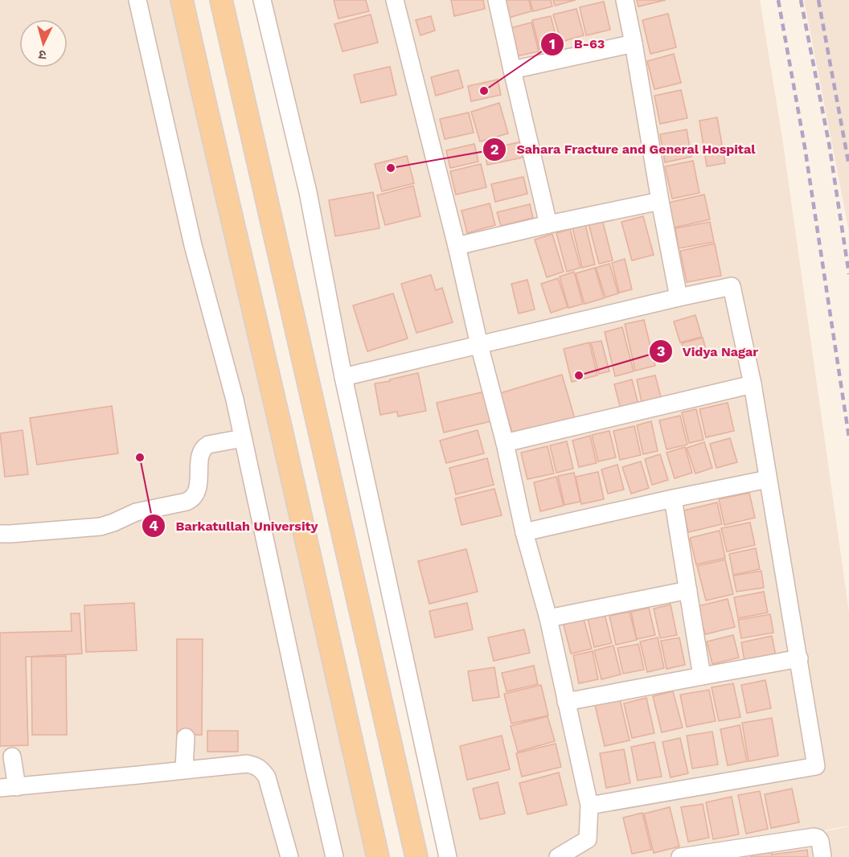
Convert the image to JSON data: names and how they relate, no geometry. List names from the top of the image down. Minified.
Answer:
{"places":["B-63","Sahara Fracture and General Hospital","Vidya Nagar","Barkatullah University"],"north":"bottom"}
